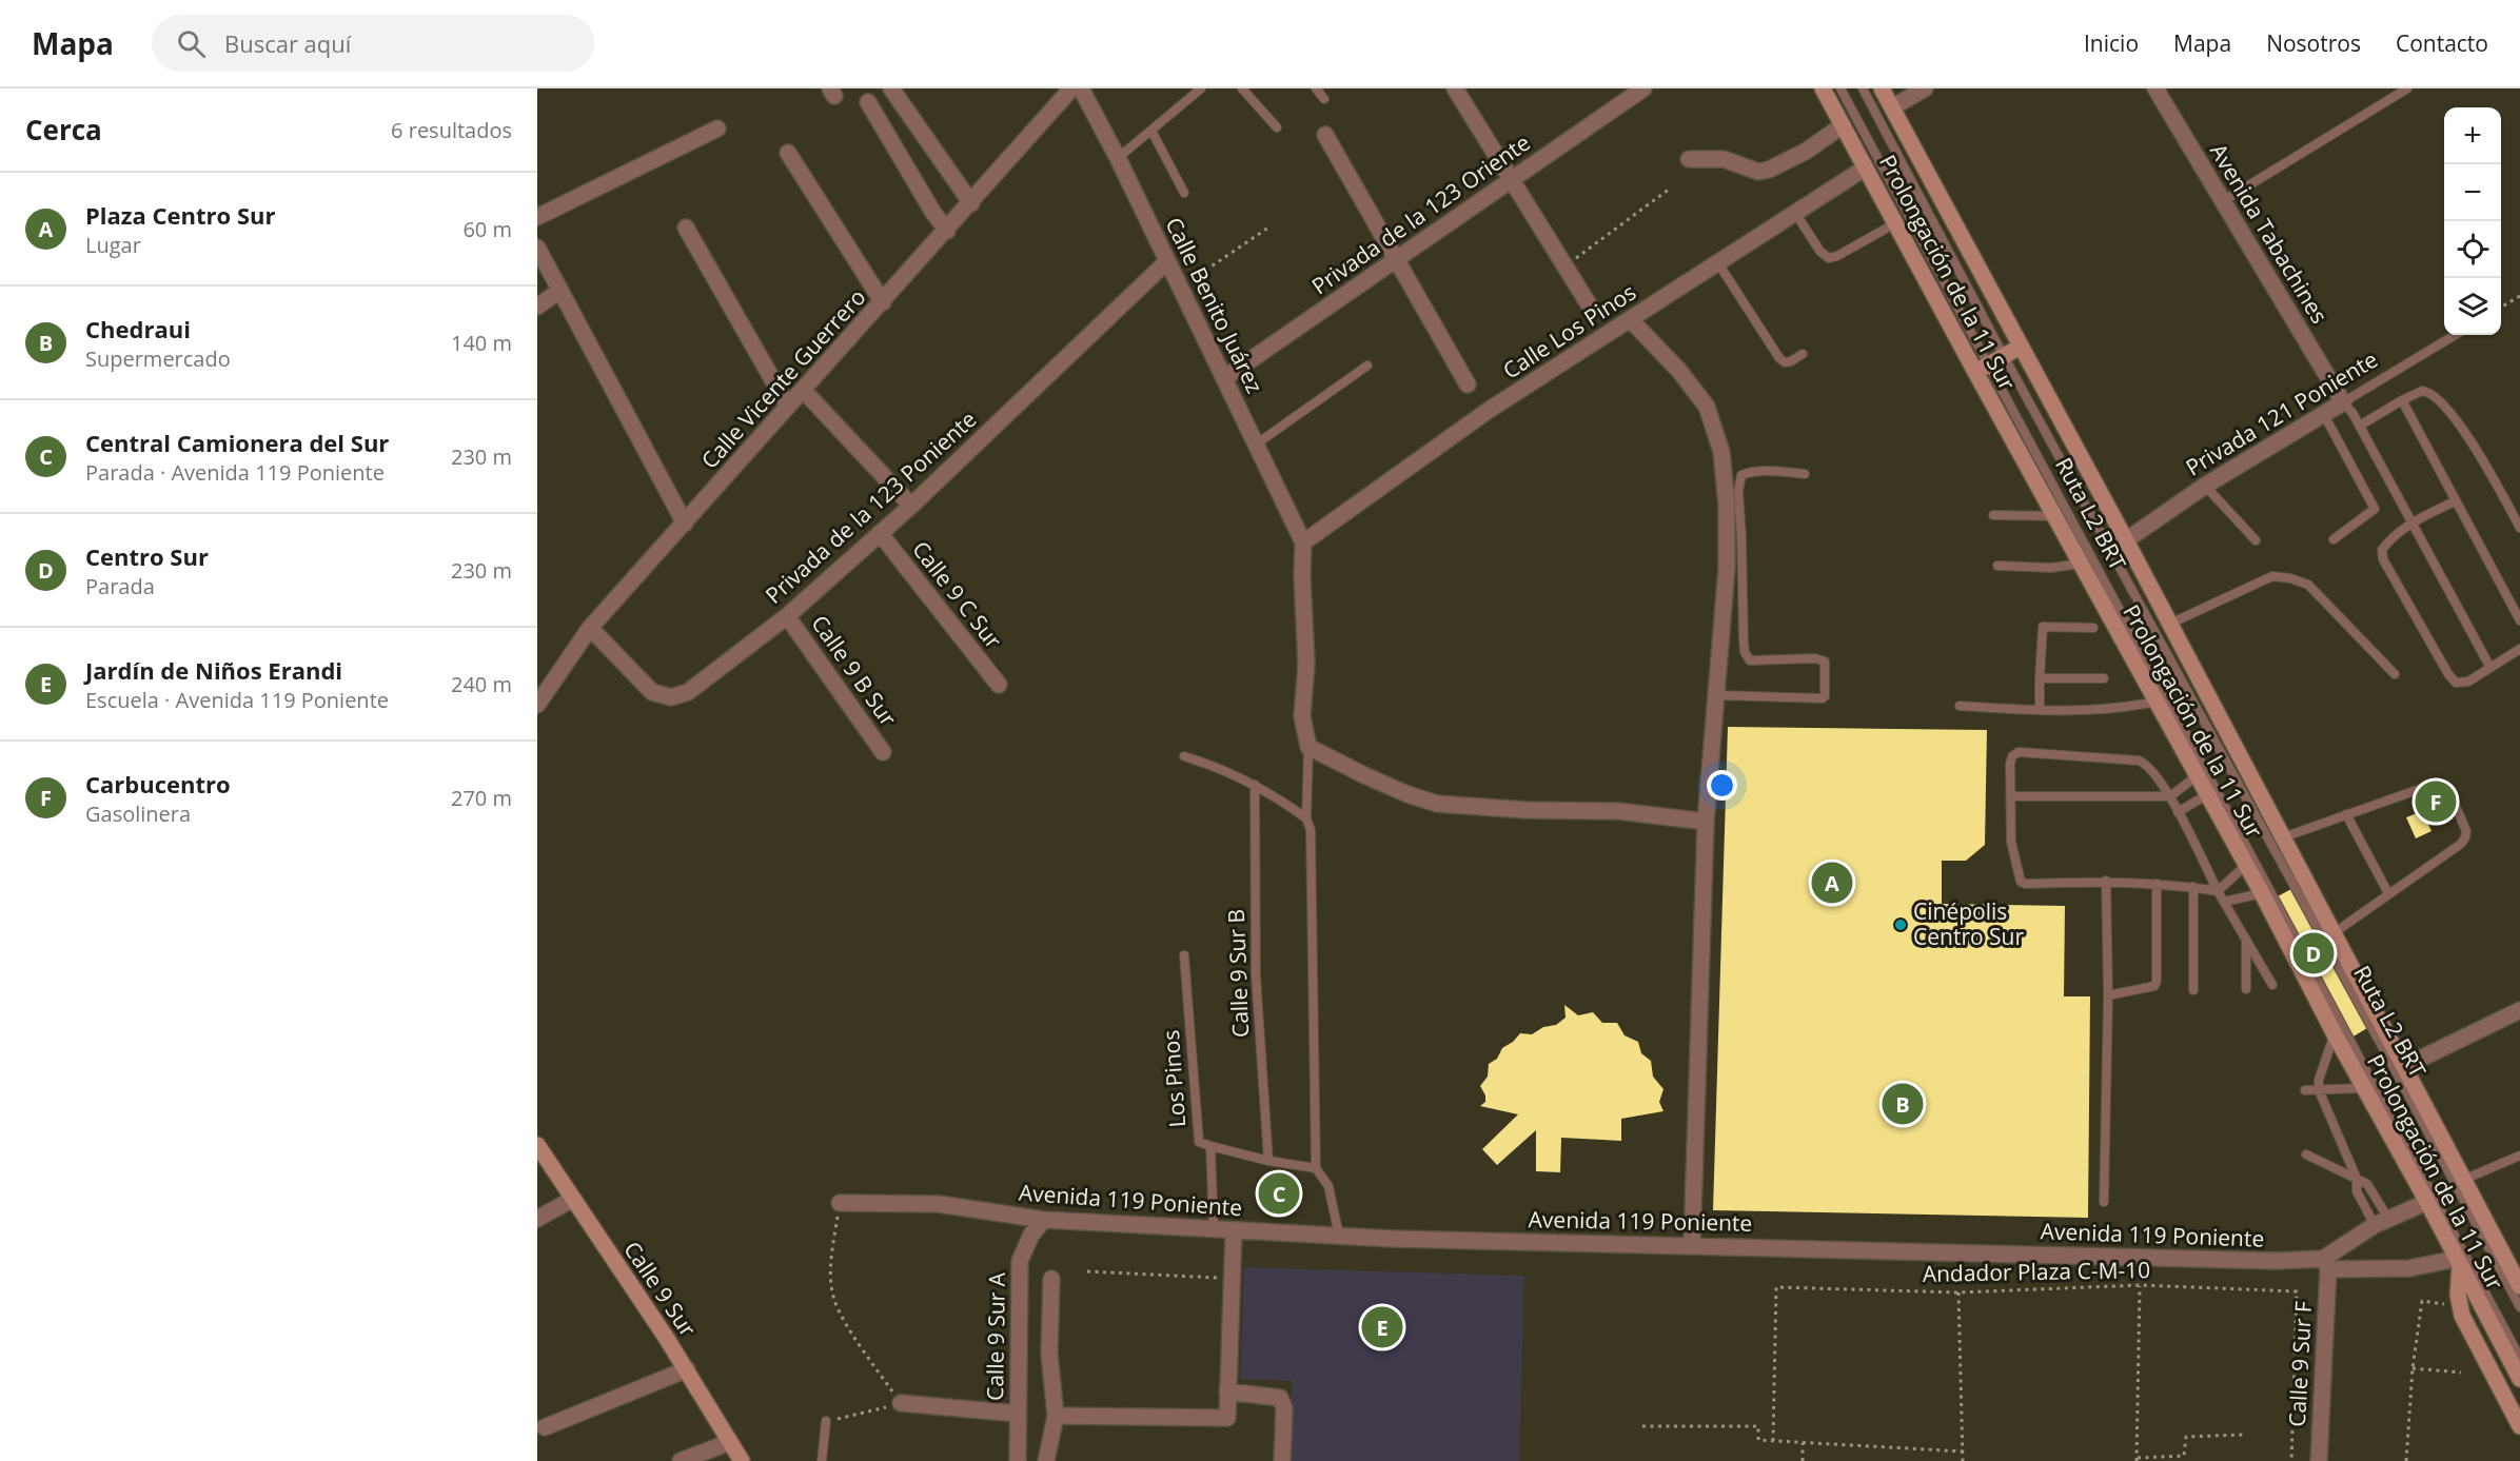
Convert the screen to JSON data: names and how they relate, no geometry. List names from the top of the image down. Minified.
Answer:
{"streets":{"main road":["Prolongación de la 11 Sur","Calle 9 Sur"],"street":["Privada de la 123 Oriente","Avenida Tabachines","Calle Benito Juárez","Calle Los Pinos","Calle Vicente Guerrero","Privada 121 Poniente","Privada de la 123 Poniente","Calle 9 C Sur","Calle 9 B Sur","Avenida 119 Poniente","Calle 9 Sur A","Calle 9 Sur F"],"lane":["Ruta L2 BRT","Calle 9 Sur B","Los Pinos"],"path":["Andador Plaza C-M-10"]},"crossings":[["Privada de la 123 Oriente","Calle Benito Juárez"],["Avenida Tabachines","Privada 121 Poniente"],["Prolongación de la 11 Sur","Calle Los Pinos"],["Prolongación de la 11 Sur","Privada 121 Poniente"],["Prolongación de la 11 Sur","Ruta L2 BRT"],["Prolongación de la 11 Sur","Avenida 119 Poniente"],["Calle Benito Juárez","Calle Los Pinos"],["Calle Benito Juárez","Privada de la 123 Poniente"],["Calle Vicente Guerrero","Privada de la 123 Poniente"],["Privada de la 123 Poniente","Calle 9 C Sur"],["Privada de la 123 Poniente","Calle 9 B Sur"],["Los Pinos","Avenida 119 Poniente"],["Avenida 119 Poniente","Calle 9 Sur A"],["Avenida 119 Poniente","Calle 9 Sur F"]],"places":["Cinépolis Centro Sur"],"page":{"header":"Mapa","search":"Buscar aquí","nav":["Inicio","Mapa","Nosotros","Contacto"],"heading":["Cerca","6 resultados"],"map_buttons":["+","−"],"list":[{"mark":"A","name":"Plaza Centro Sur","note":"Lugar","value":"60 m"},{"mark":"B","name":"Chedraui","note":"Supermercado","value":"140 m"},{"mark":"C","name":"Central Camionera del Sur","note":"Parada · Avenida 119 Poniente","value":"230 m"},{"mark":"D","name":"Centro Sur","note":"Parada","value":"230 m"},{"mark":"E","name":"Jardín de Niños Erandi","note":"Escuela · Avenida 119 Poniente","value":"240 m"},{"mark":"F","name":"Carbucentro","note":"Gasolinera","value":"270 m"}],"pins":["F","A","D","B","C","E"]}}
